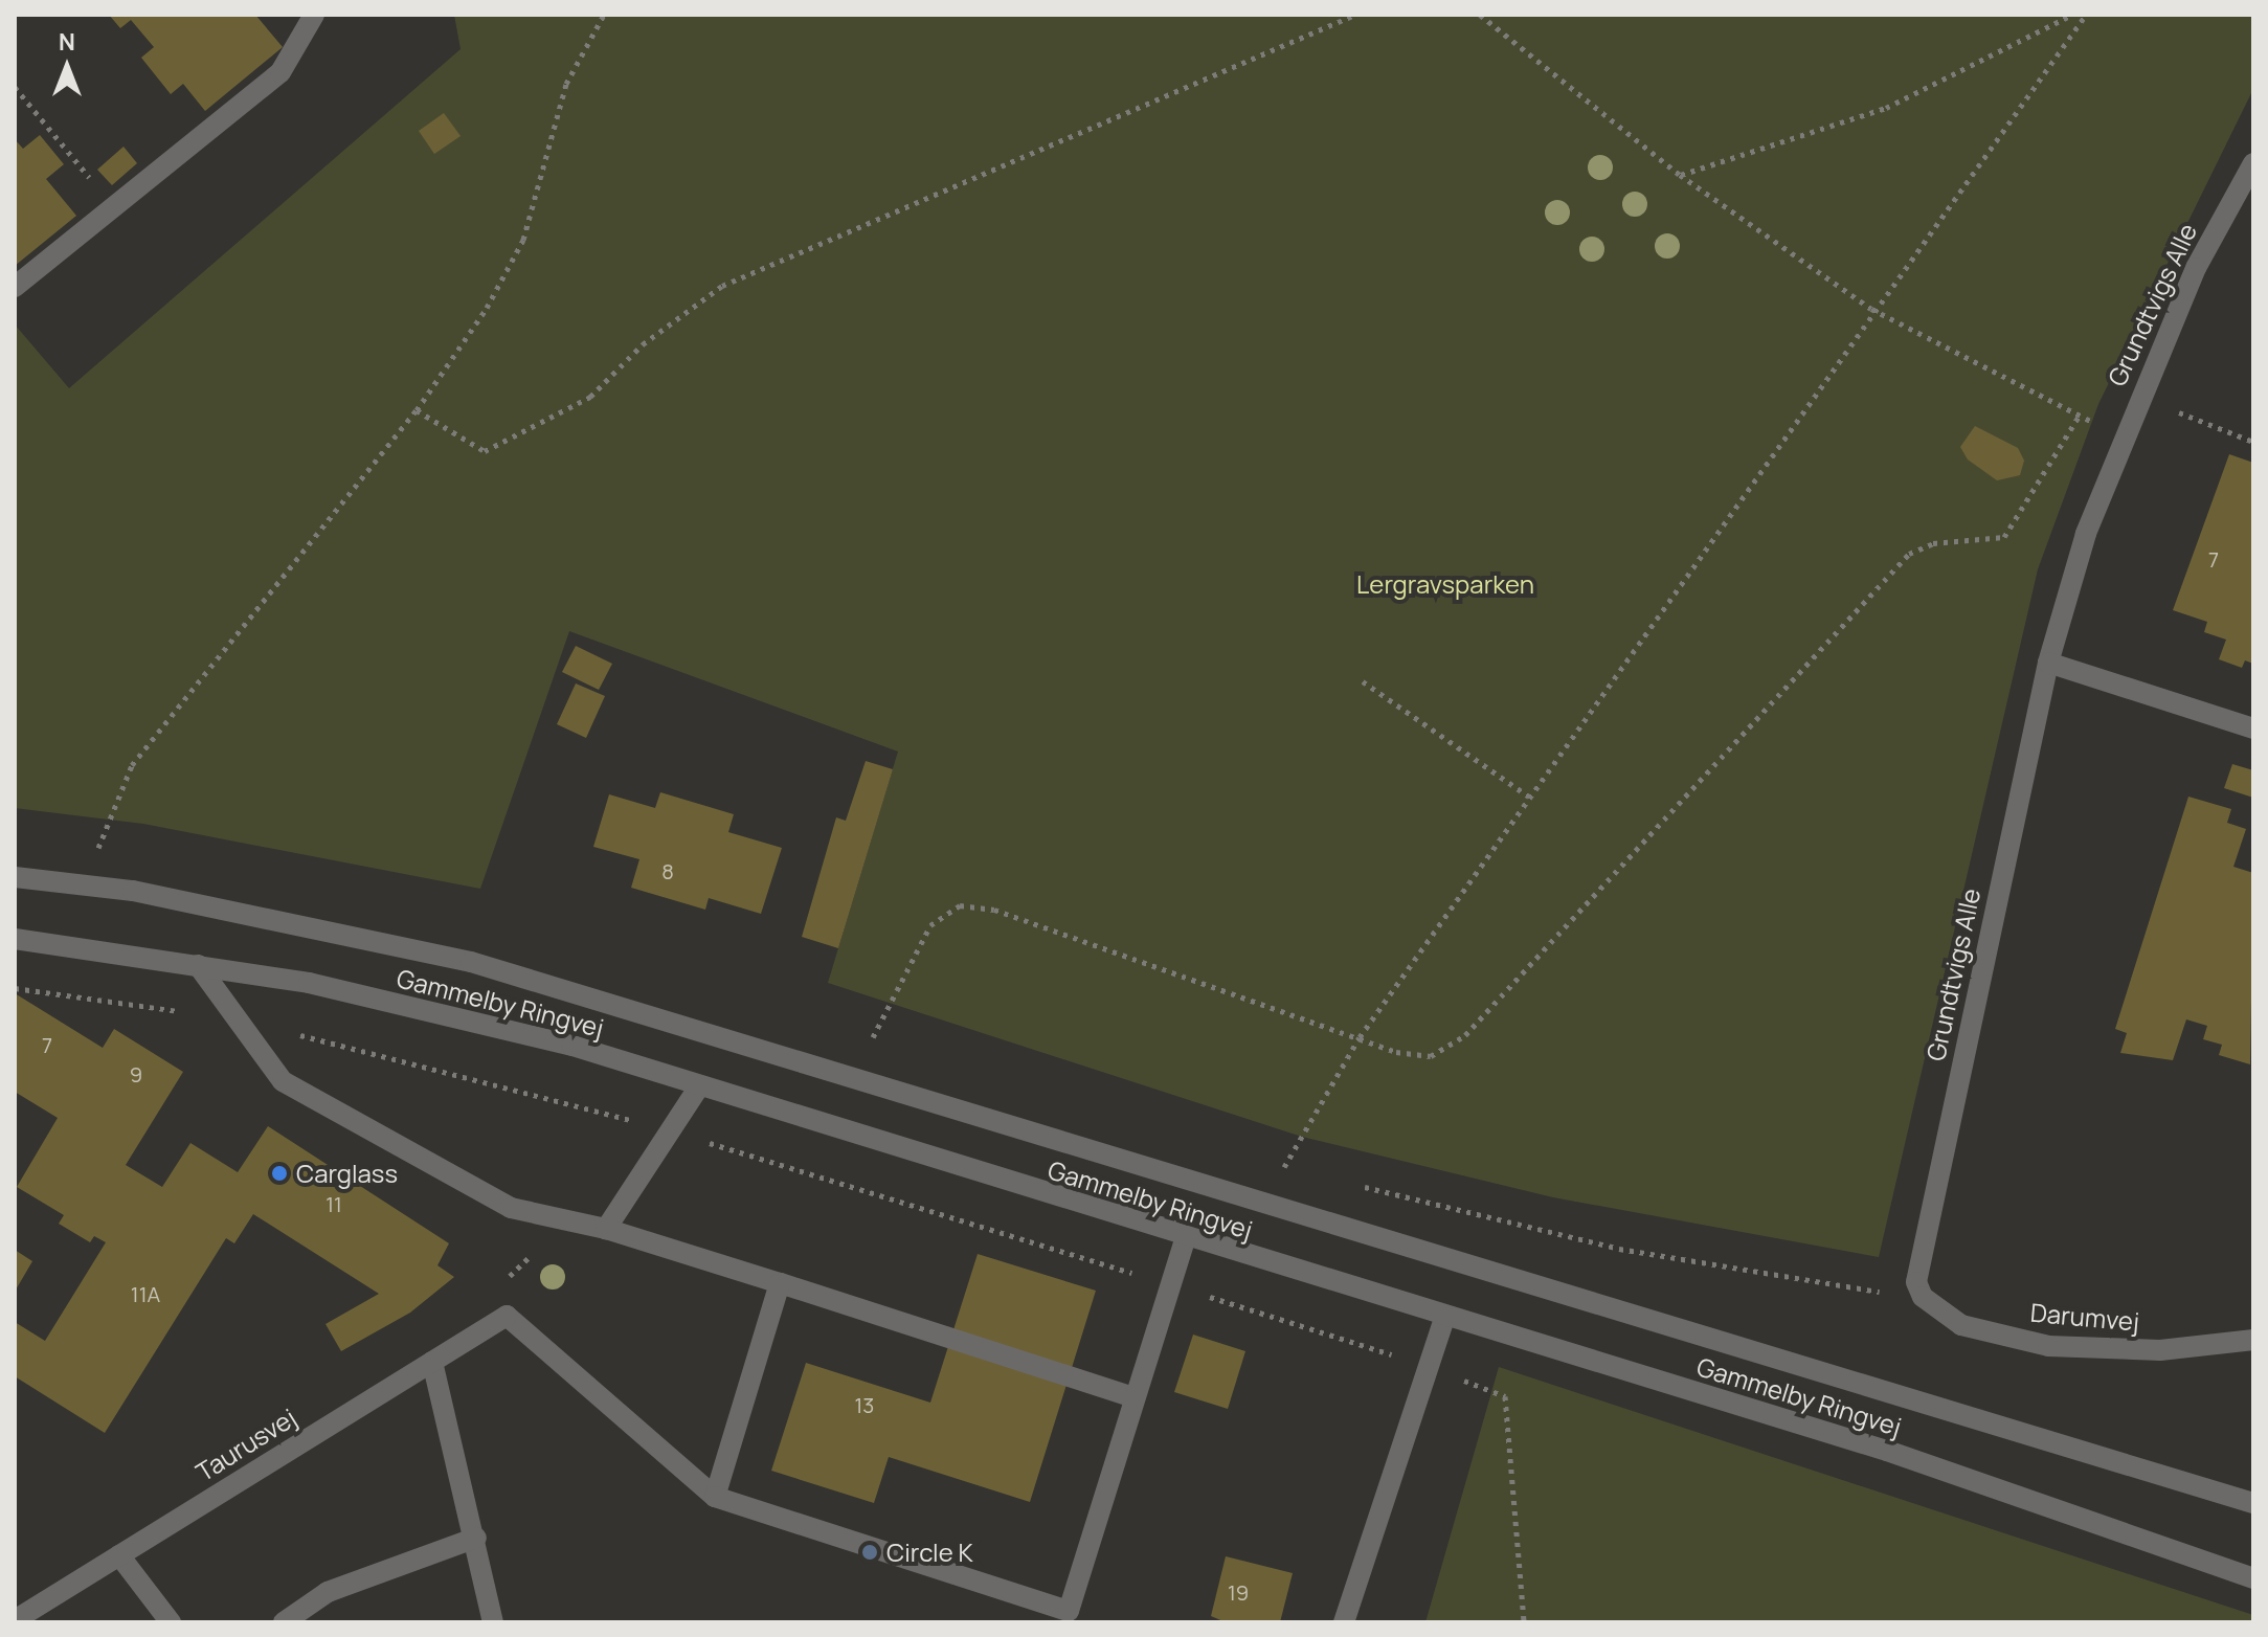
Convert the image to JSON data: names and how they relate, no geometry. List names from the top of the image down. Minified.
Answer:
{"streets":{"street":["Grundtvigs Alle","Gammelby Ringvej","Darumvej","Taurusvej"]},"crossings":[["Grundtvigs Alle","Darumvej"]],"parks":["Lergravsparken"],"places":["Carglass","Circle K"],"house_numbers":["7","8","7","9","11","11A","13","19"],"north":"top"}
